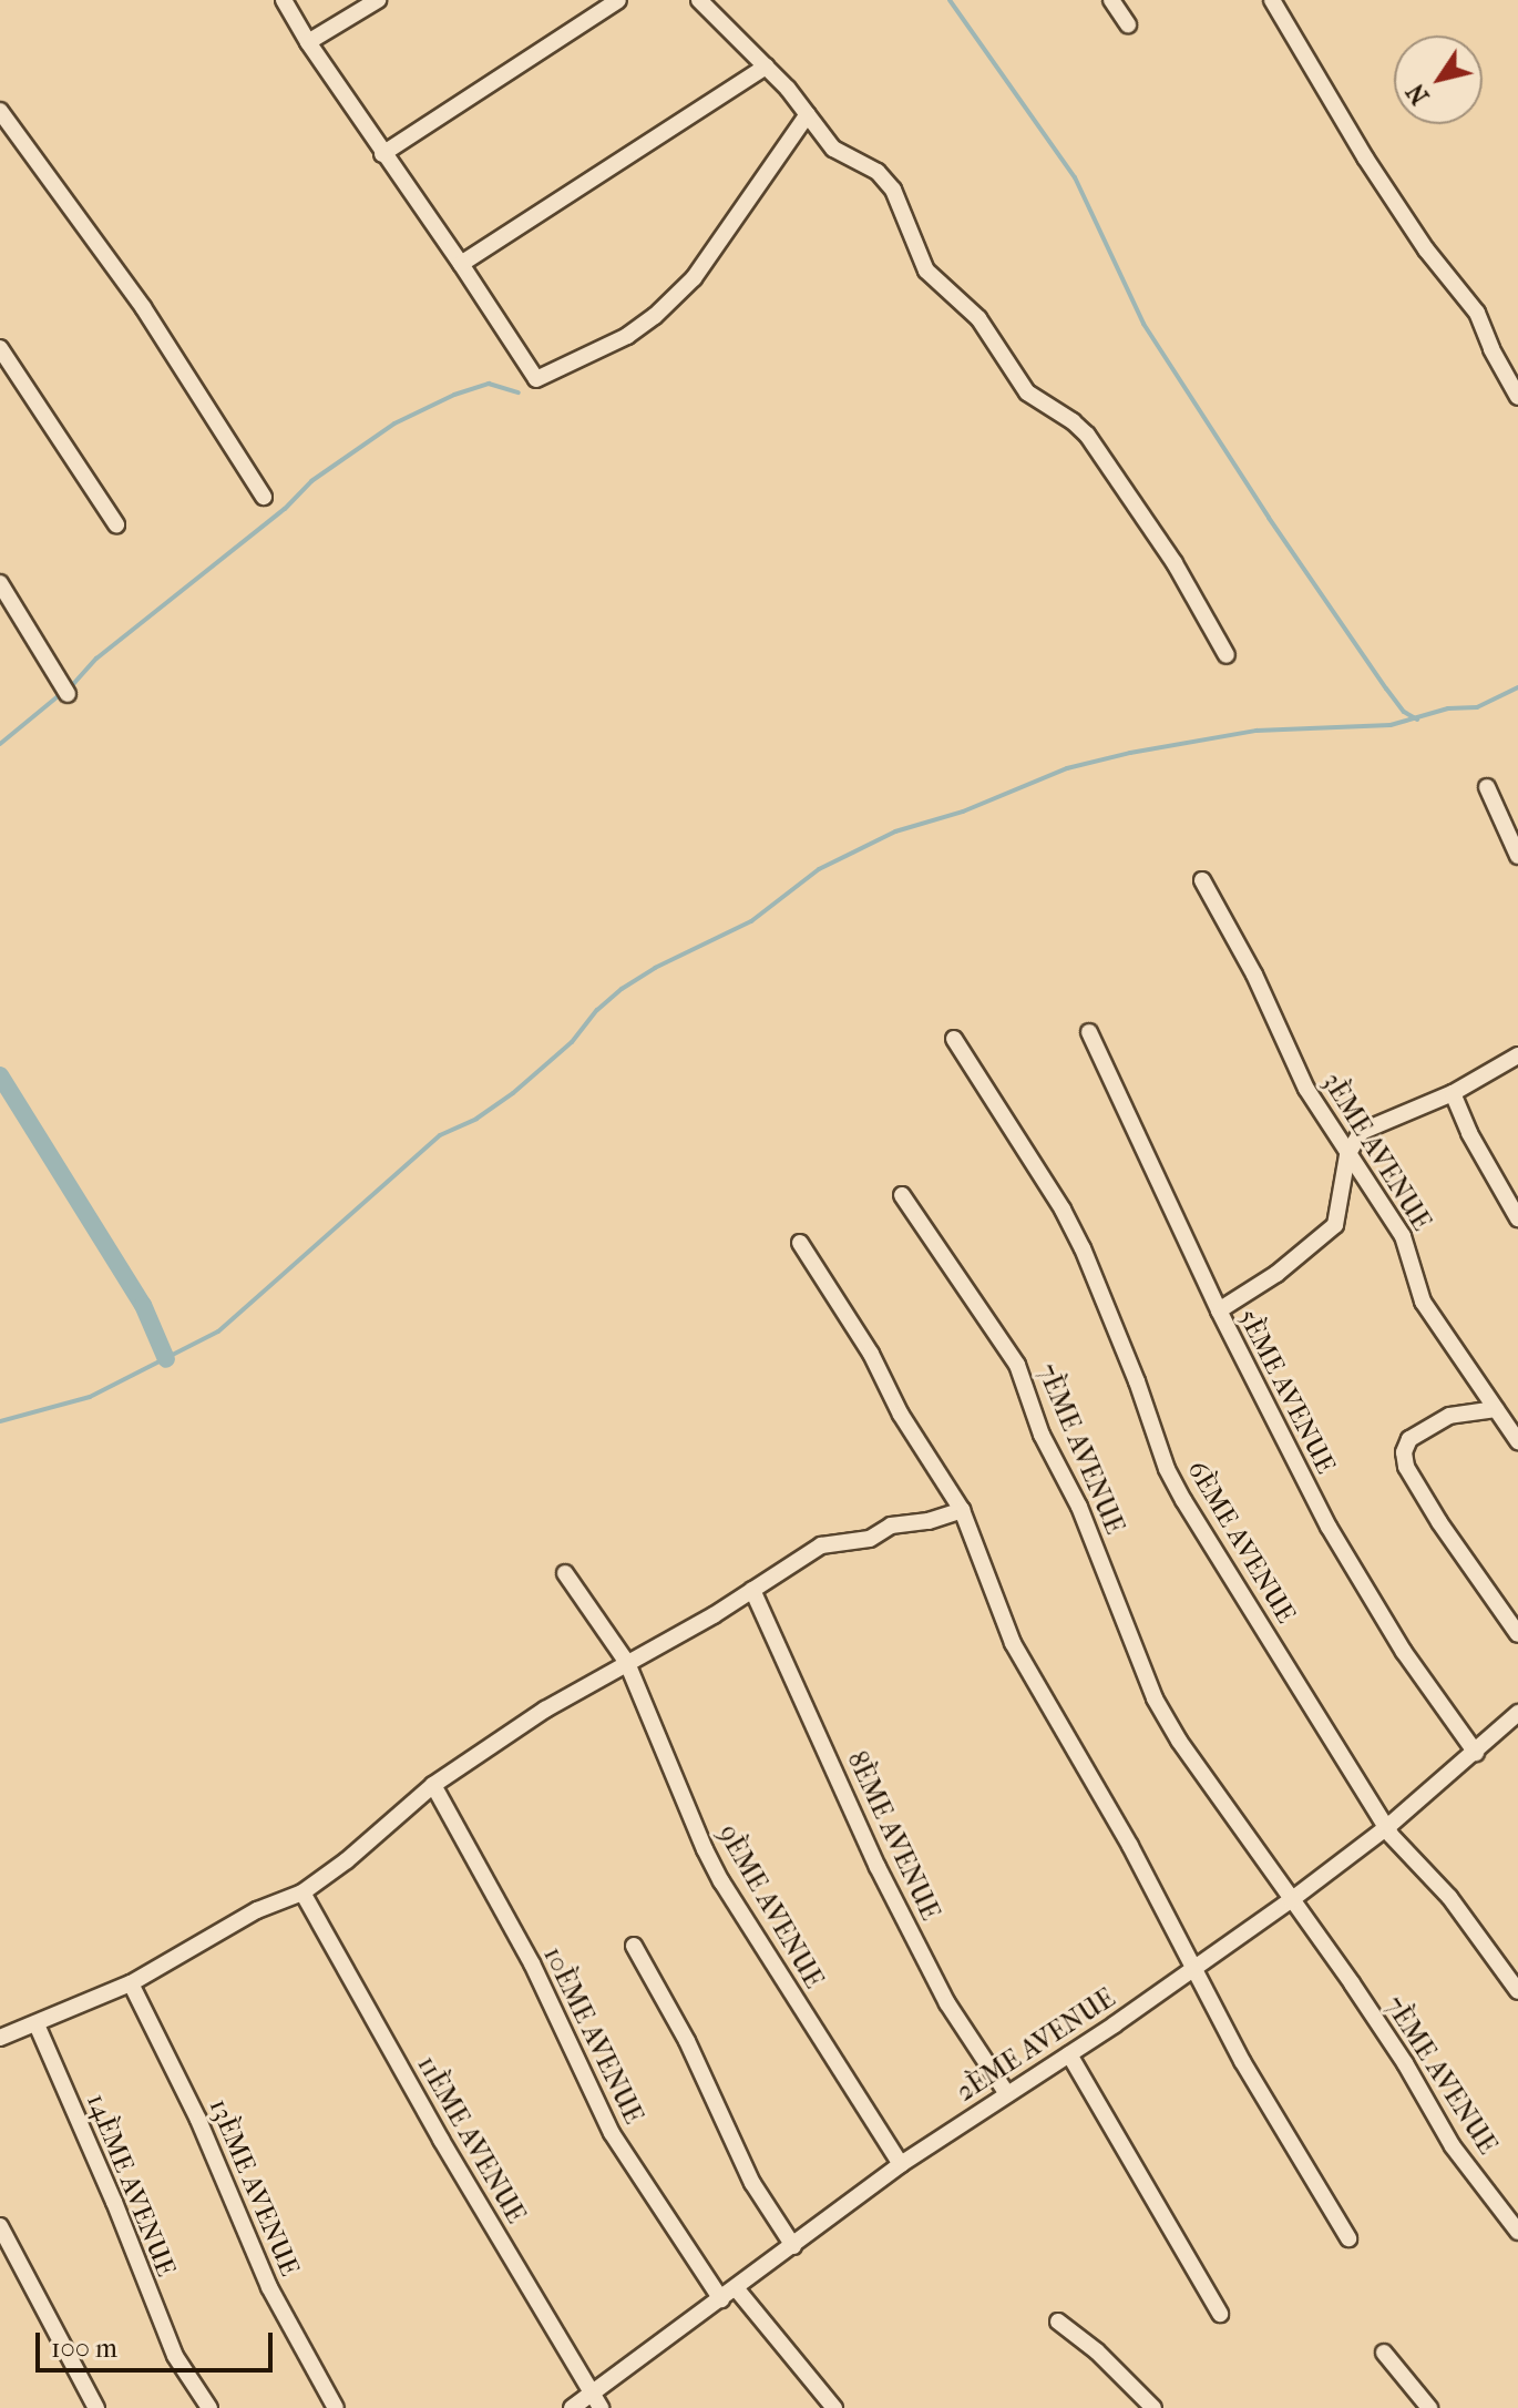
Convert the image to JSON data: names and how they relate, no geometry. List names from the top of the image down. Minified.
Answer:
{"streets":{"street":["3ÈME AVENUE","5ÈME AVENUE","7ÈME AVENUE","6ÈME AVENUE","8ÈME AVENUE","9ÈME AVENUE","10ÈME AVENUE","2ÈME AVENUE","11ÈME AVENUE","14ÈME AVENUE","13ÈME AVENUE"]},"crossings":[["5ÈME AVENUE","2ÈME AVENUE"],["7ÈME AVENUE","2ÈME AVENUE"],["6ÈME AVENUE","2ÈME AVENUE"],["8ÈME AVENUE","2ÈME AVENUE"],["9ÈME AVENUE","2ÈME AVENUE"],["10ÈME AVENUE","2ÈME AVENUE"],["2ÈME AVENUE","11ÈME AVENUE"]],"scale_bar":"100 m","north":"bottom left"}
